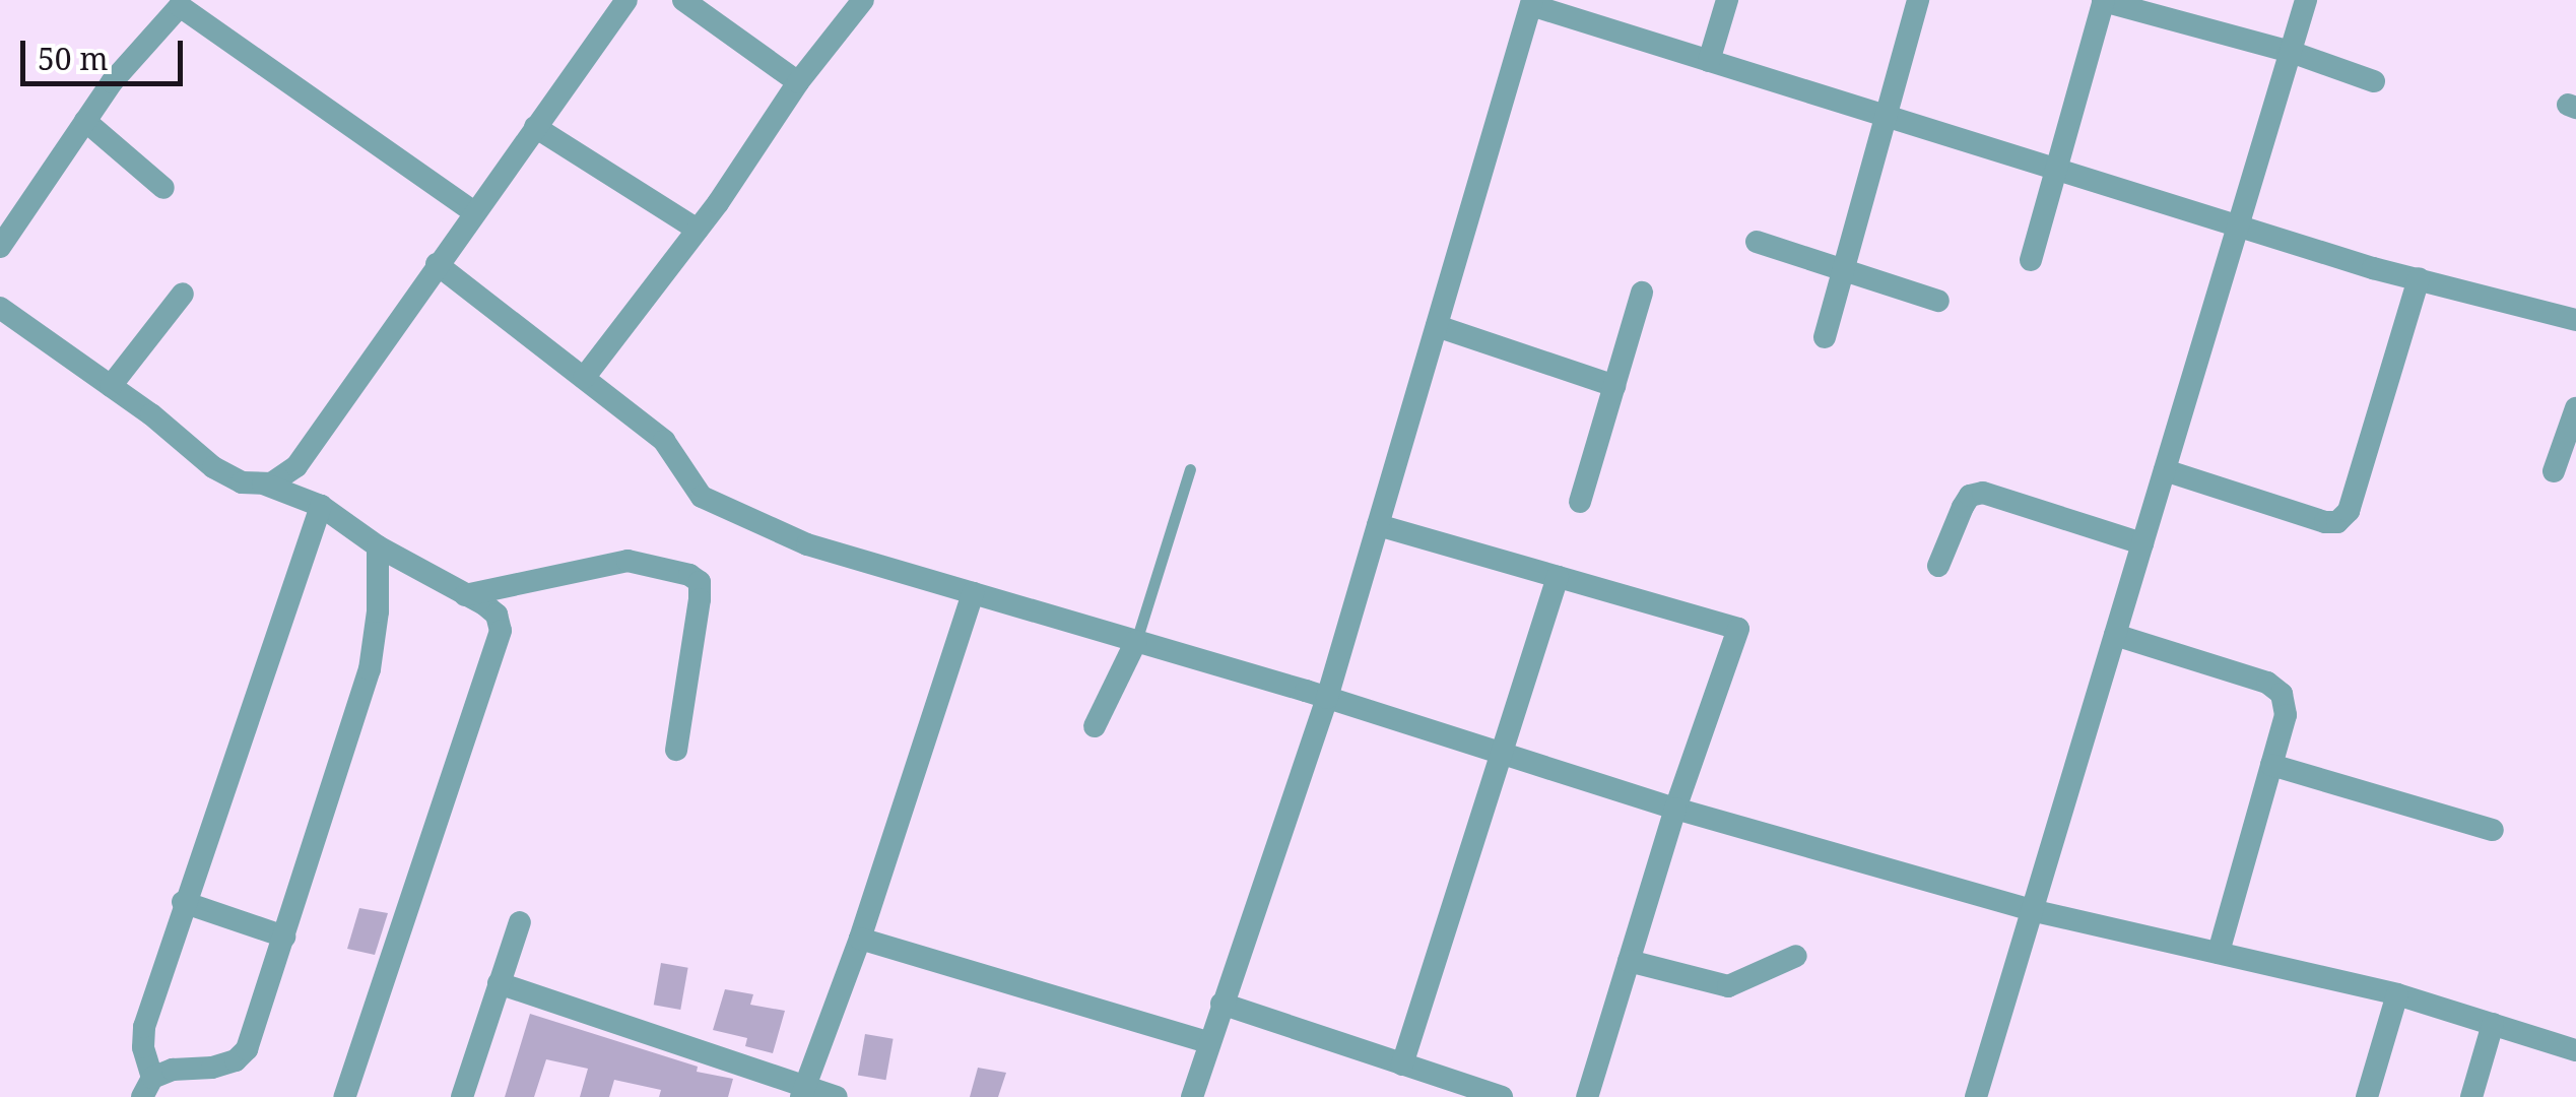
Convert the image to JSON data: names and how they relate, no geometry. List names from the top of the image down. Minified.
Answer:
{"scale_bar":"50 m"}
